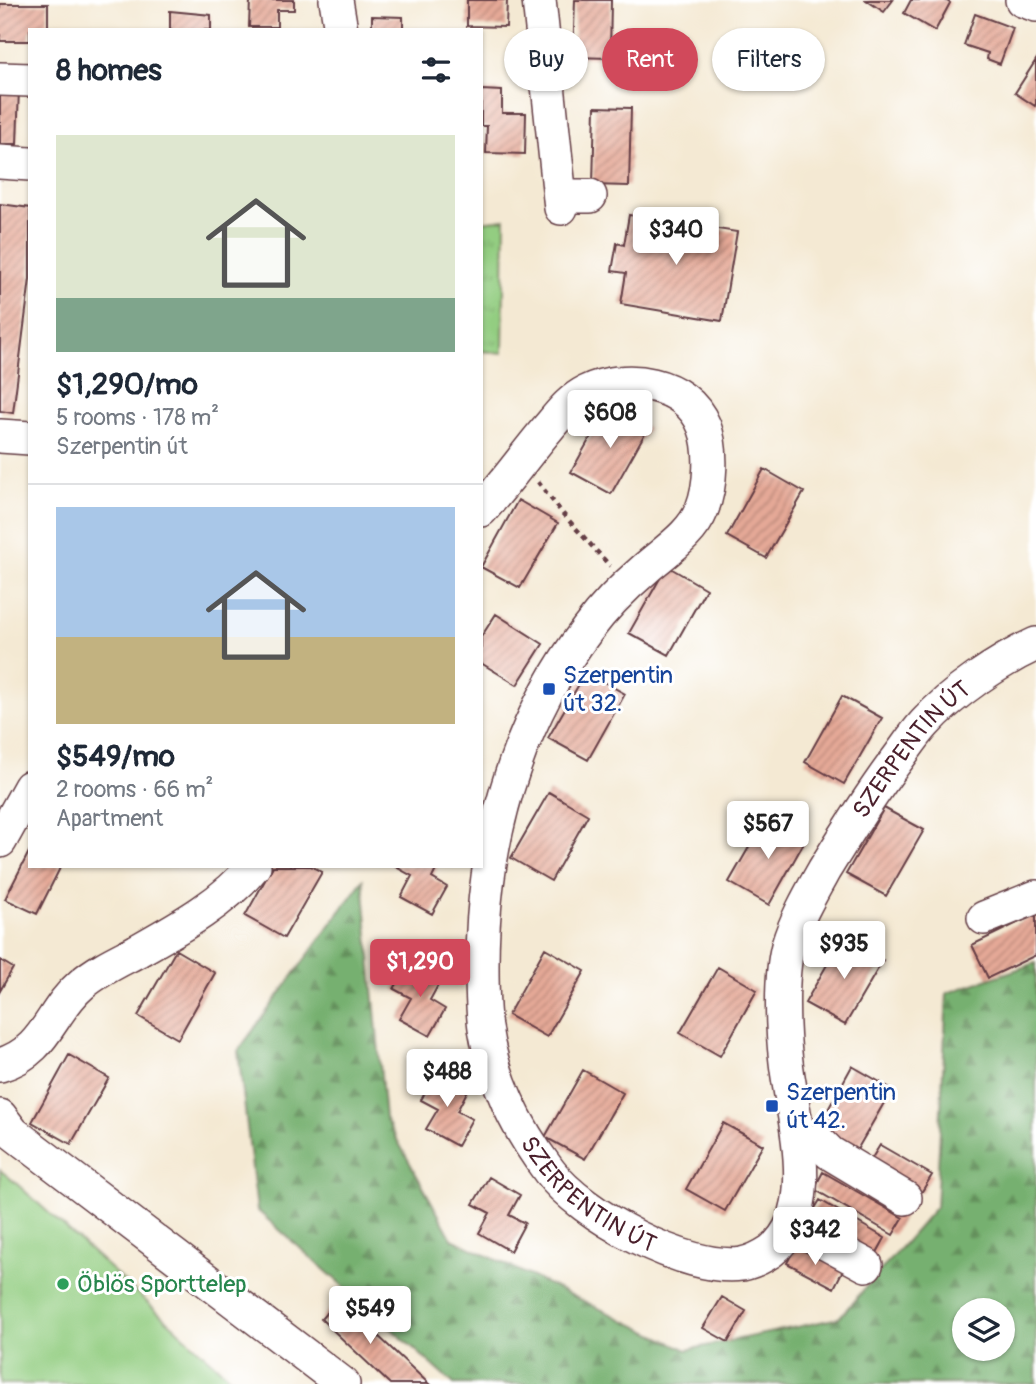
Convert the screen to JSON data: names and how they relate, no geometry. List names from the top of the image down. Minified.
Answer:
{"streets":{"street":["SZERPENTIN ÚT"]},"places":{"transit":["Szerpentin út 32.","Szerpentin út 42."],"other":["Öblös Sporttelep"]},"page":{"chip":["Buy","Rent","Filters"],"heading":"8 homes","list":[{"name":"$1,290/mo","note":"5 rooms · 178 m² · Szerpentin út"},{"name":"$549/mo","note":"2 rooms · 66 m² · Apartment"}],"price":["$340","$608","$567","$935","$1,290","$488","$342","$549"]}}
